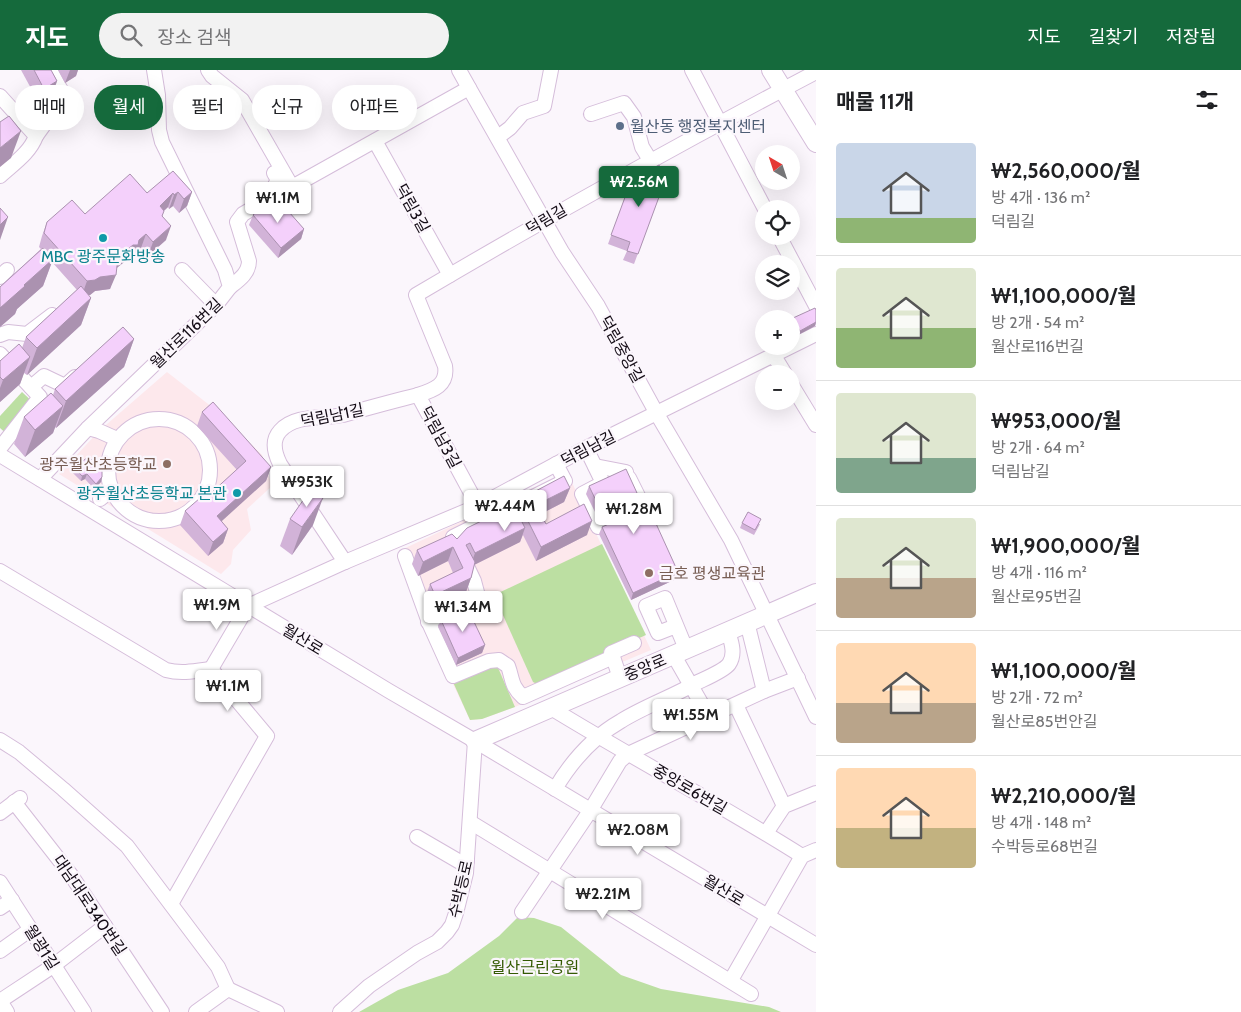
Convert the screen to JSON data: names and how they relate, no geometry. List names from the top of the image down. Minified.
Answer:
{"streets":{"main road":["중앙로"],"street":["덕림3길","덕림길","월산로116번길","덕림중앙길","덕림남1길","덕림남3길","덕림남길","월산로","중앙로6번길","수박등로","대남대로340번길","월광1길"]},"crossings":[["덕림3길","덕림길"],["덕림길","덕림중앙길"],["덕림길","덕림남3길"],["월산로116번길","월산로"],["덕림중앙길","덕림남길"],["덕림중앙길","중앙로"],["덕림남1길","덕림남3길"],["덕림남1길","덕림남길"],["덕림남3길","덕림남길"],["덕림남길","월산로"],["월산로","중앙로"],["월산로","수박등로"],["중앙로","중앙로6번길"],["중앙로","수박등로"]],"parks":["월산근린공원"],"places":["월산동 행정복지센터","MBC 광주문화방송","광주월산초등학교","광주월산초등학교 본관","금호 평생교육관"],"north":"top left","page":{"header":"지도","search":"장소 검색","nav":["지도","길찾기","저장됨"],"heading":"매물 11개","chip":["매매","월세","필터","신규","아파트"],"list":[{"name":"₩2,560,000/월","note":"방 4개 · 136 m² · 덕림길"},{"name":"₩1,100,000/월","note":"방 2개 · 54 m² · 월산로116번길"},{"name":"₩953,000/월","note":"방 2개 · 64 m² · 덕림남길"},{"name":"₩1,900,000/월","note":"방 4개 · 116 m² · 월산로95번길"},{"name":"₩1,100,000/월","note":"방 2개 · 72 m² · 월산로85번안길"},{"name":"₩2,210,000/월","note":"방 4개 · 148 m² · 수박등로68번길"}],"map_buttons":["+","−"],"price":["₩2.56M","₩1.1M","₩953K","₩2.44M","₩1.28M","₩1.9M","₩1.34M","₩1.1M","₩1.55M","₩2.08M","₩2.21M"]}}
